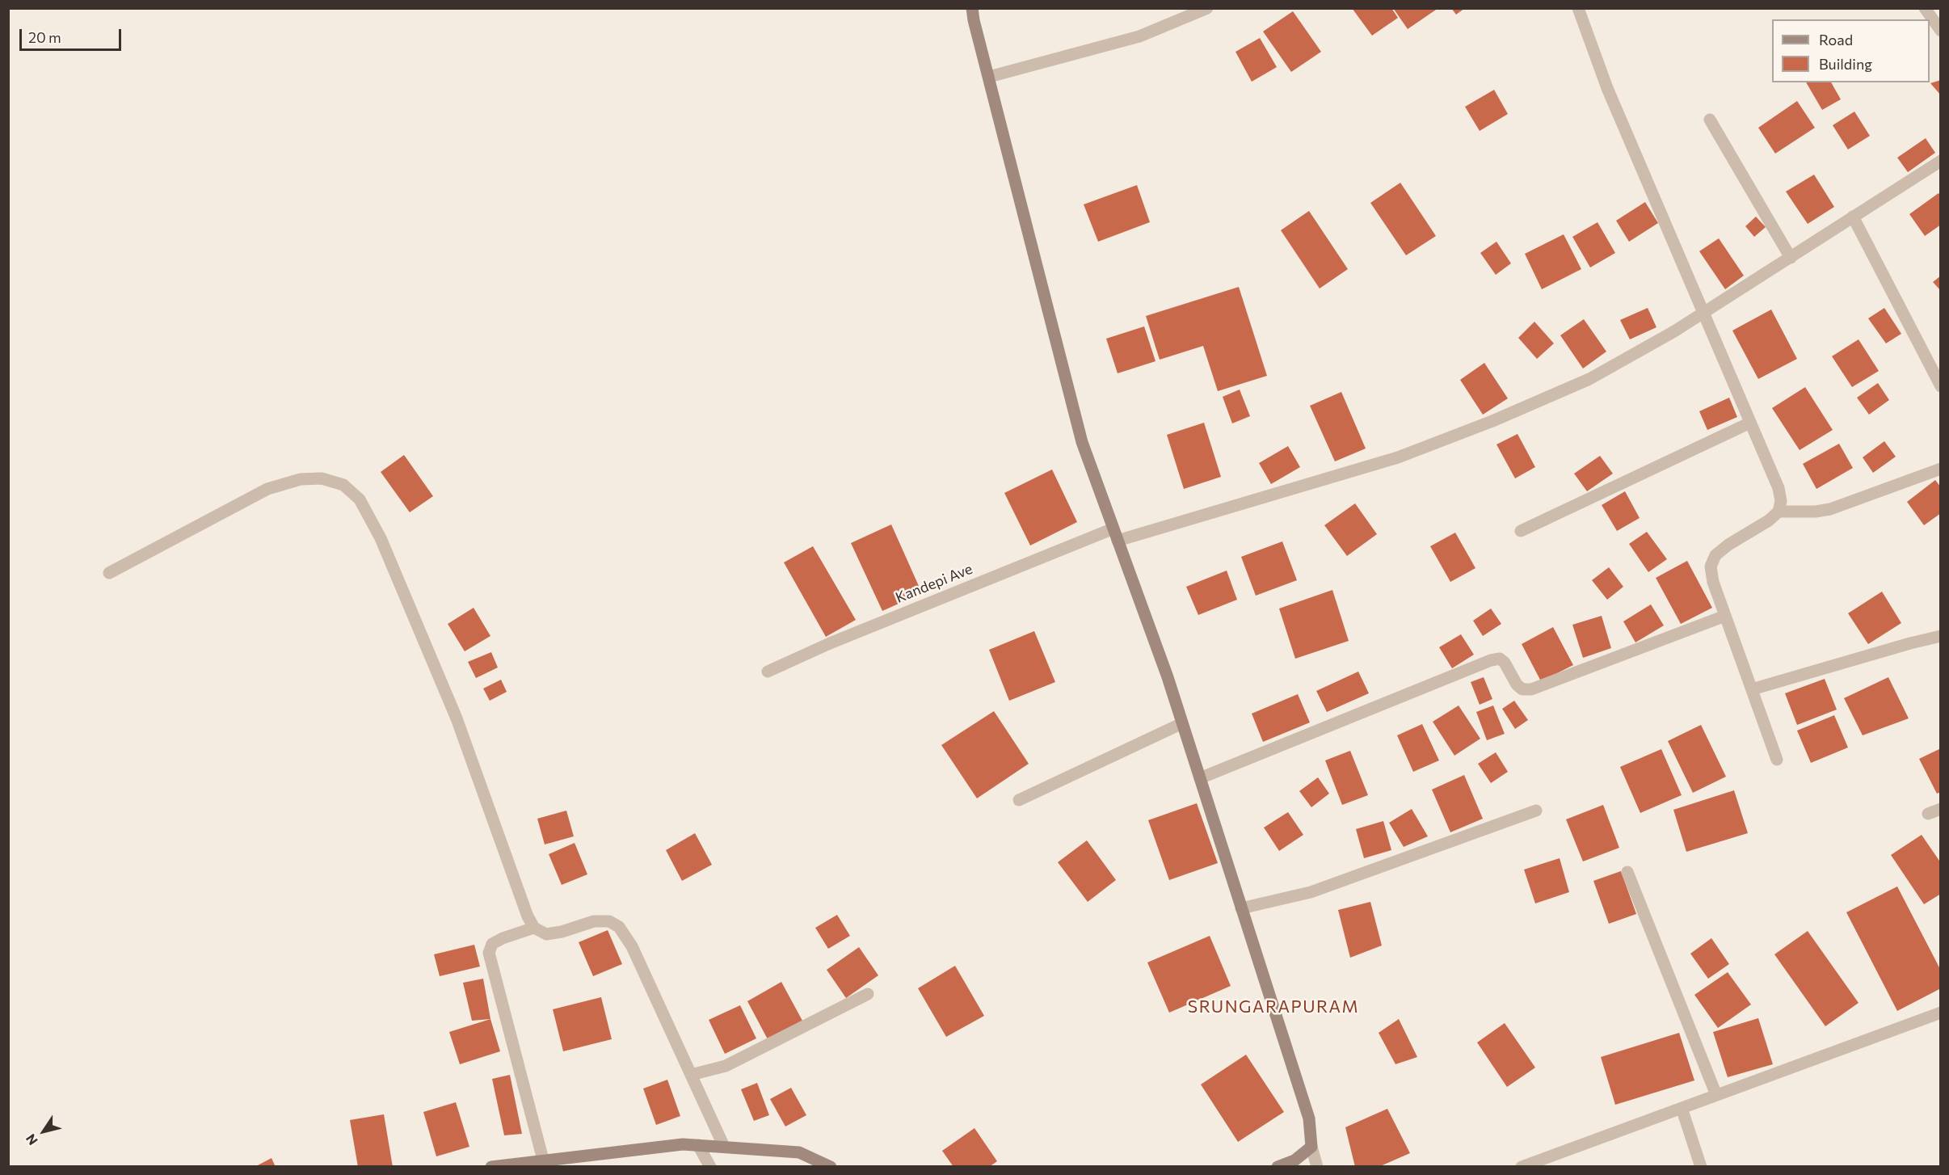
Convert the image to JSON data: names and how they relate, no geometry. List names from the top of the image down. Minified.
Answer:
{"streets":{"street":["Kandepi Ave"]},"districts":["SRUNGARAPURAM"],"legend":["Road","Building"],"scale_bar":"20 m","north":"bottom left"}
